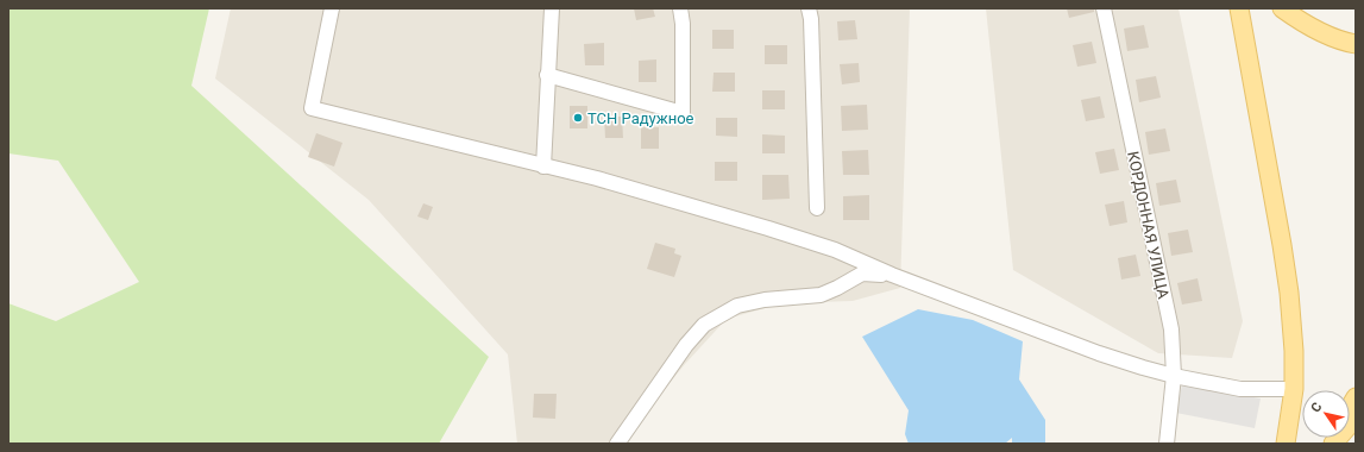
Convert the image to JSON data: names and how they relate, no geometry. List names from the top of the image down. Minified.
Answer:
{"streets":{"street":["КОРДОННАЯ УЛИЦА"]},"places":["ТСН Радужное"],"north":"top left"}
